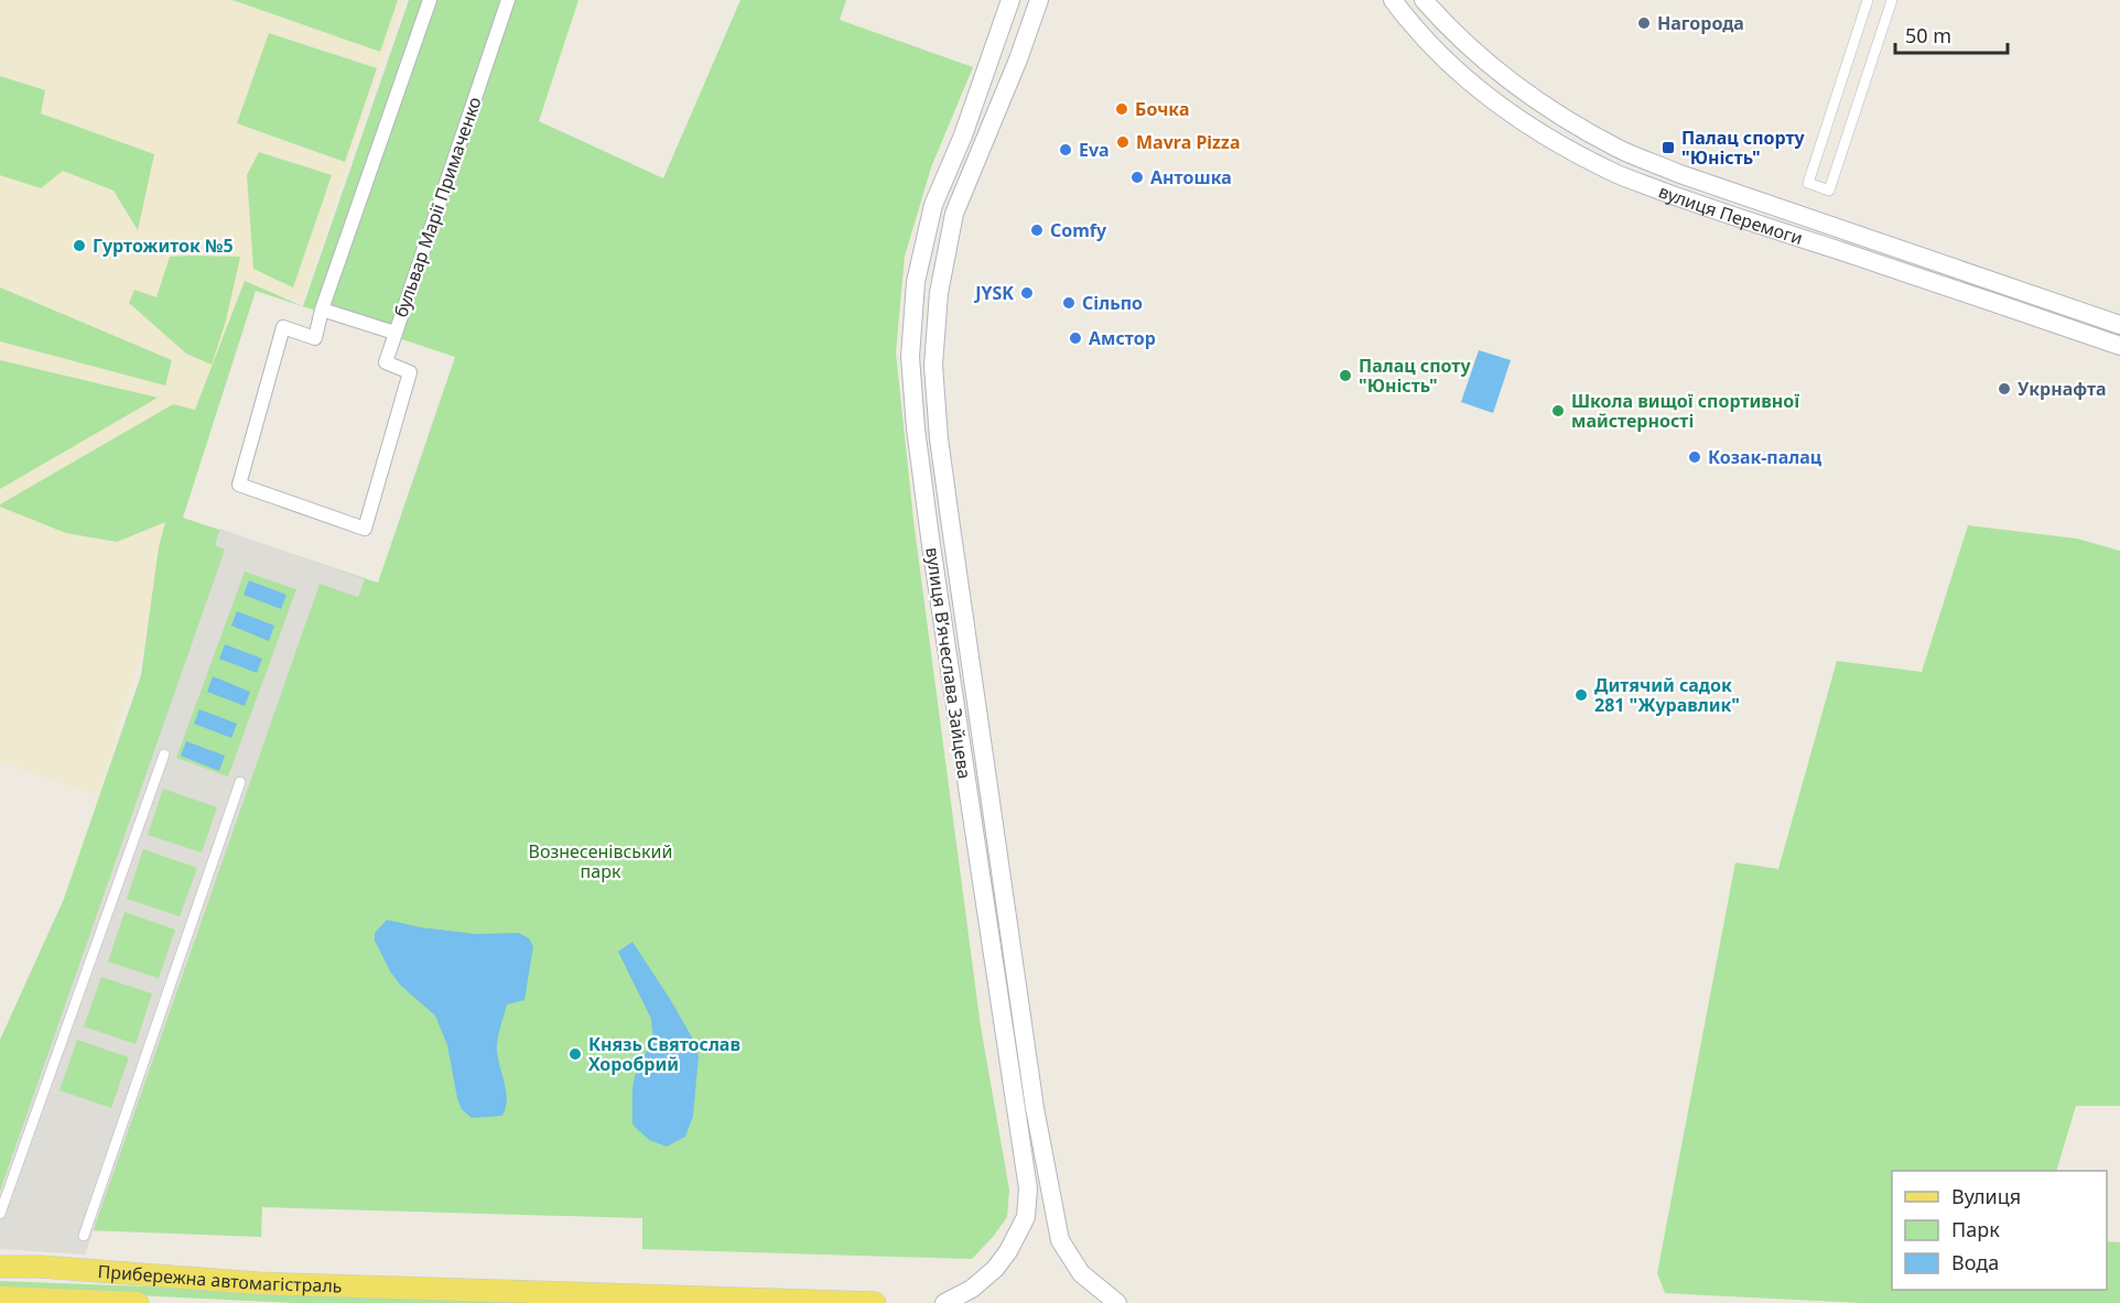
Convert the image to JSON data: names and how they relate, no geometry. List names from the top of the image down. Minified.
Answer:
{"streets":{"main road":["вулиця Перемоги","вулиця Вʼячеслава Зайцева","Прибережна автомагістраль"],"street":["бульвар Марії Примаченко"]},"parks":["Вознесенівський парк"],"places":{"other":["Нагорода","Бочка","Mavra Pizza","Eva","Антошка","Comfy","Гуртожиток №5","JYSK","Сільпо","Амстор","Палац споту \"Юність\"","Укрнафта","Школа вищої спортивної майстерності","Козак-палац","Дитячий садок 281 \"Журавлик\"","Князь Святослав Хоробрий"],"transit":["Палац спорту \"Юність\""]},"legend":["Вулиця","Парк","Вода"],"scale_bar":"50 m"}
